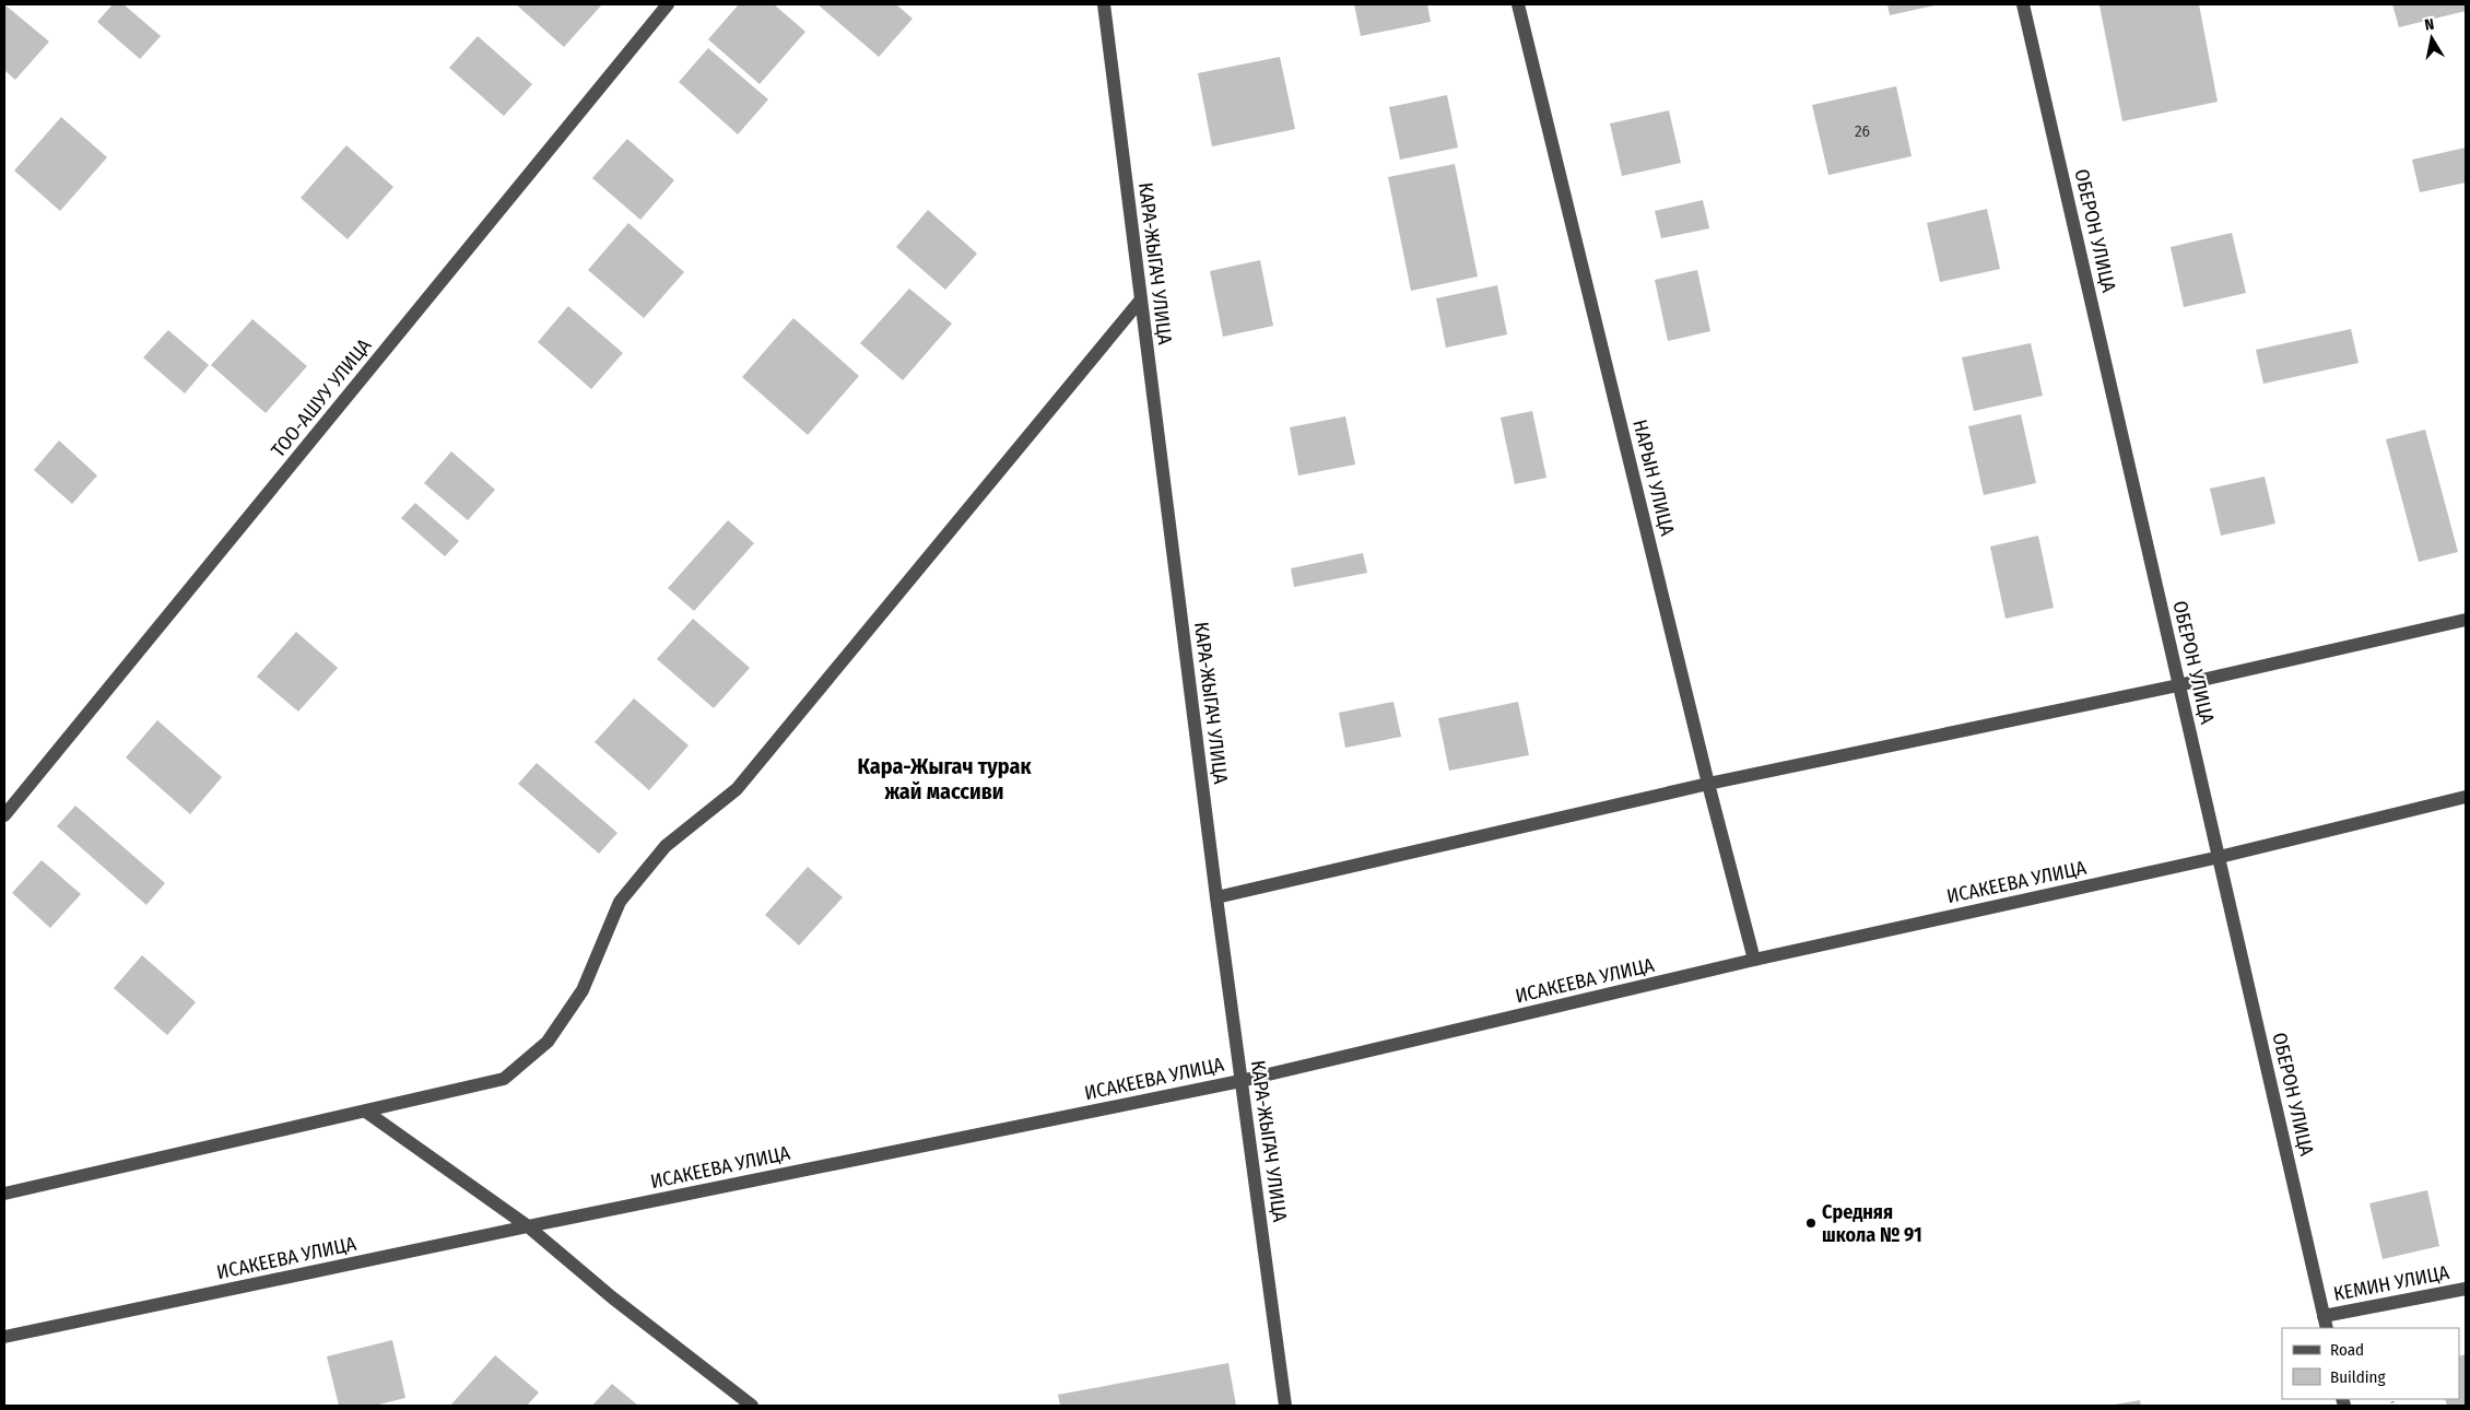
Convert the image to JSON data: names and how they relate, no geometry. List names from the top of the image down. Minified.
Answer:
{"streets":{"street":["ОБЕРОН УЛИЦА","КАРА-ЖЫГАЧ УЛИЦА","ТОО-АШУУ УЛИЦА","НАРЫН УЛИЦА","ИСАКЕЕВА УЛИЦА","КЕМИН УЛИЦА"]},"crossings":[["ОБЕРОН УЛИЦА","ИСАКЕЕВА УЛИЦА"],["ОБЕРОН УЛИЦА","КЕМИН УЛИЦА"],["КАРА-ЖЫГАЧ УЛИЦА","ИСАКЕЕВА УЛИЦА"],["НАРЫН УЛИЦА","ИСАКЕЕВА УЛИЦА"]],"districts":["Кара-Жыгач турак жай массиви"],"places":["Средняя школа № 91"],"house_numbers":["26"],"legend":["Road","Building"],"north":"top"}
